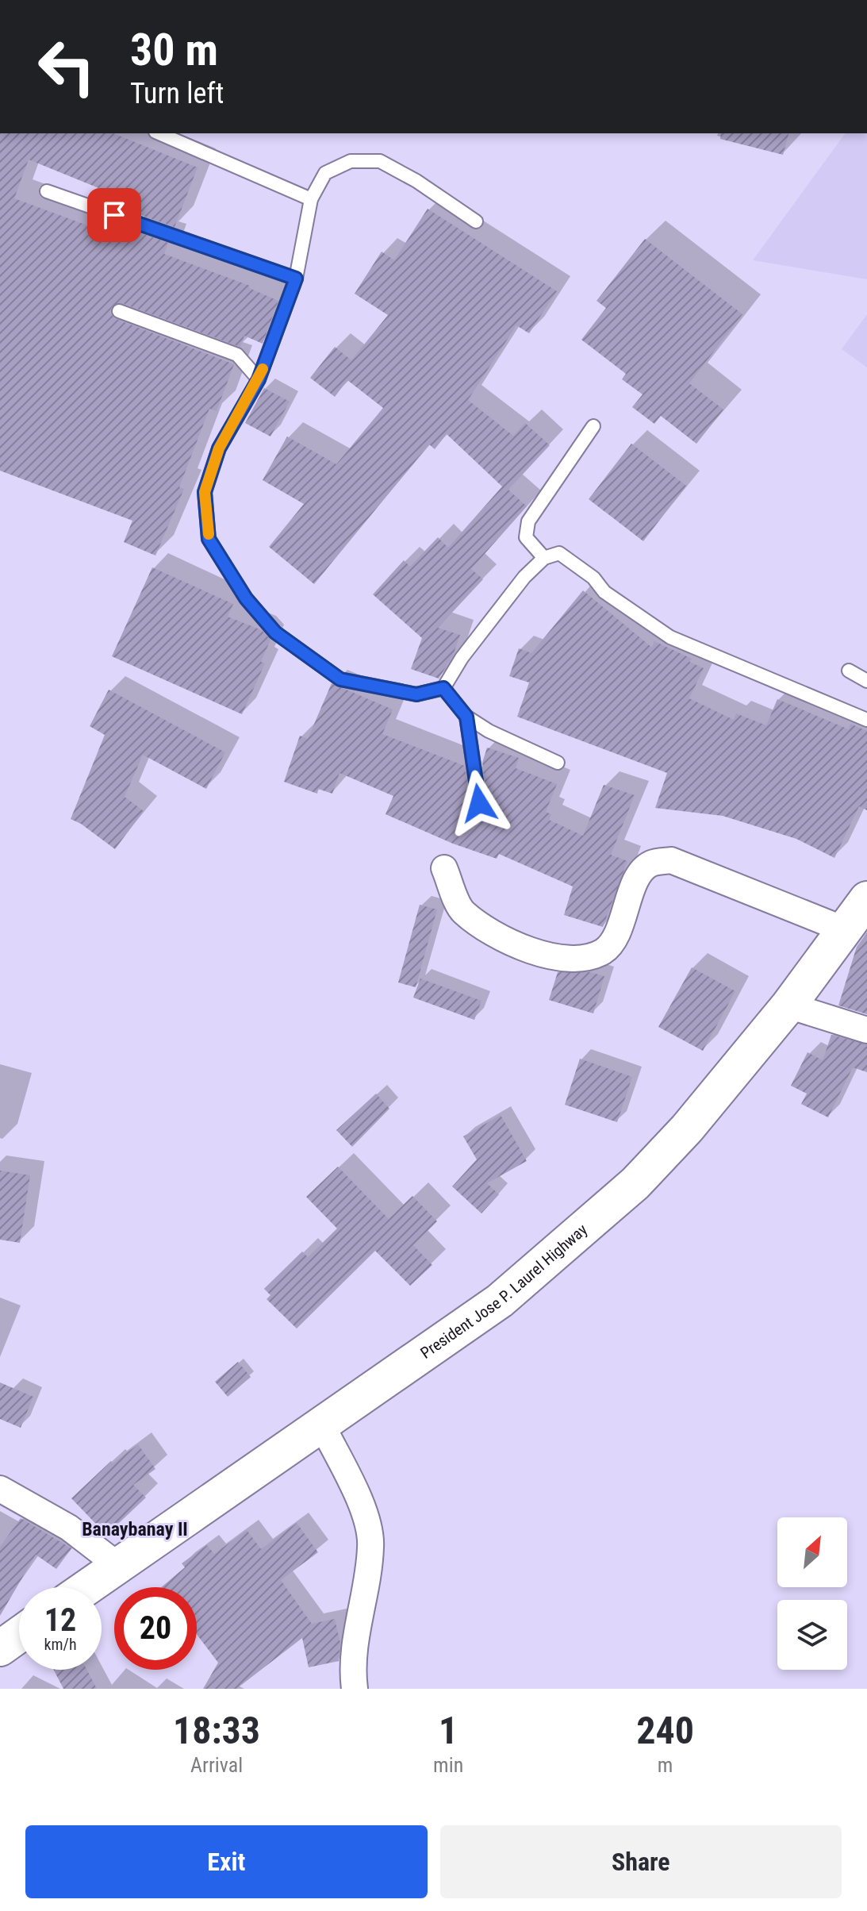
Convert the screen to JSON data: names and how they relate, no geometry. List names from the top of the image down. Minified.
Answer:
{"streets":{"highway":["President Jose P. Laurel Highway"]},"districts":["Banaybanay II"],"north":"top right","page":{"turn":["30 m","Turn left"],"speed":"12 km/h","limit":"20","eta":["18:33","Arrival","1","min","240","m"],"buttons":["Exit","Share"]}}
